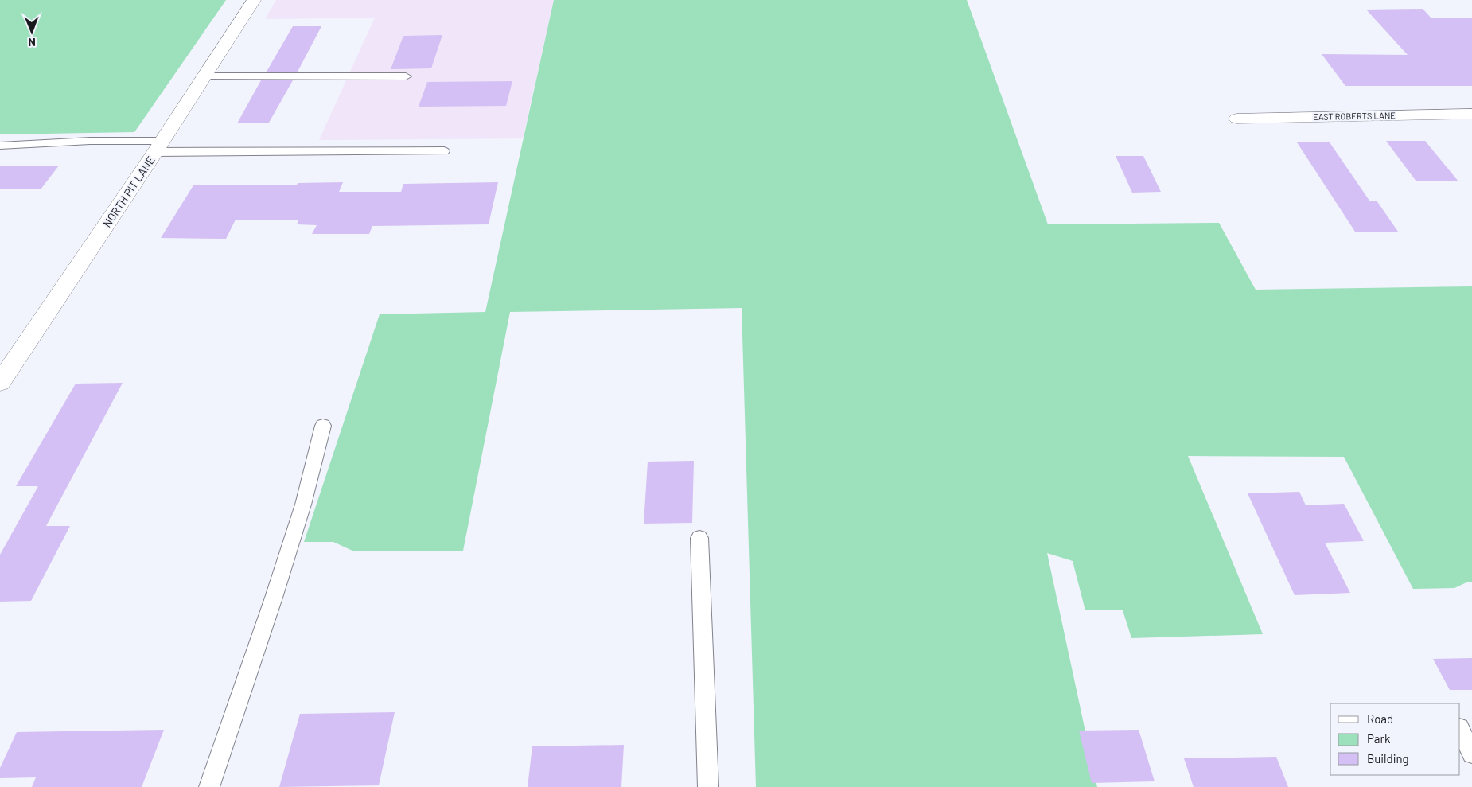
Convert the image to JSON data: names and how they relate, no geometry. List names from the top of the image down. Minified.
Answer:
{"streets":{"street":["EAST ROBERTS LANE","NORTH PIT LANE"]},"legend":["Road","Park","Building"],"north":"bottom"}
